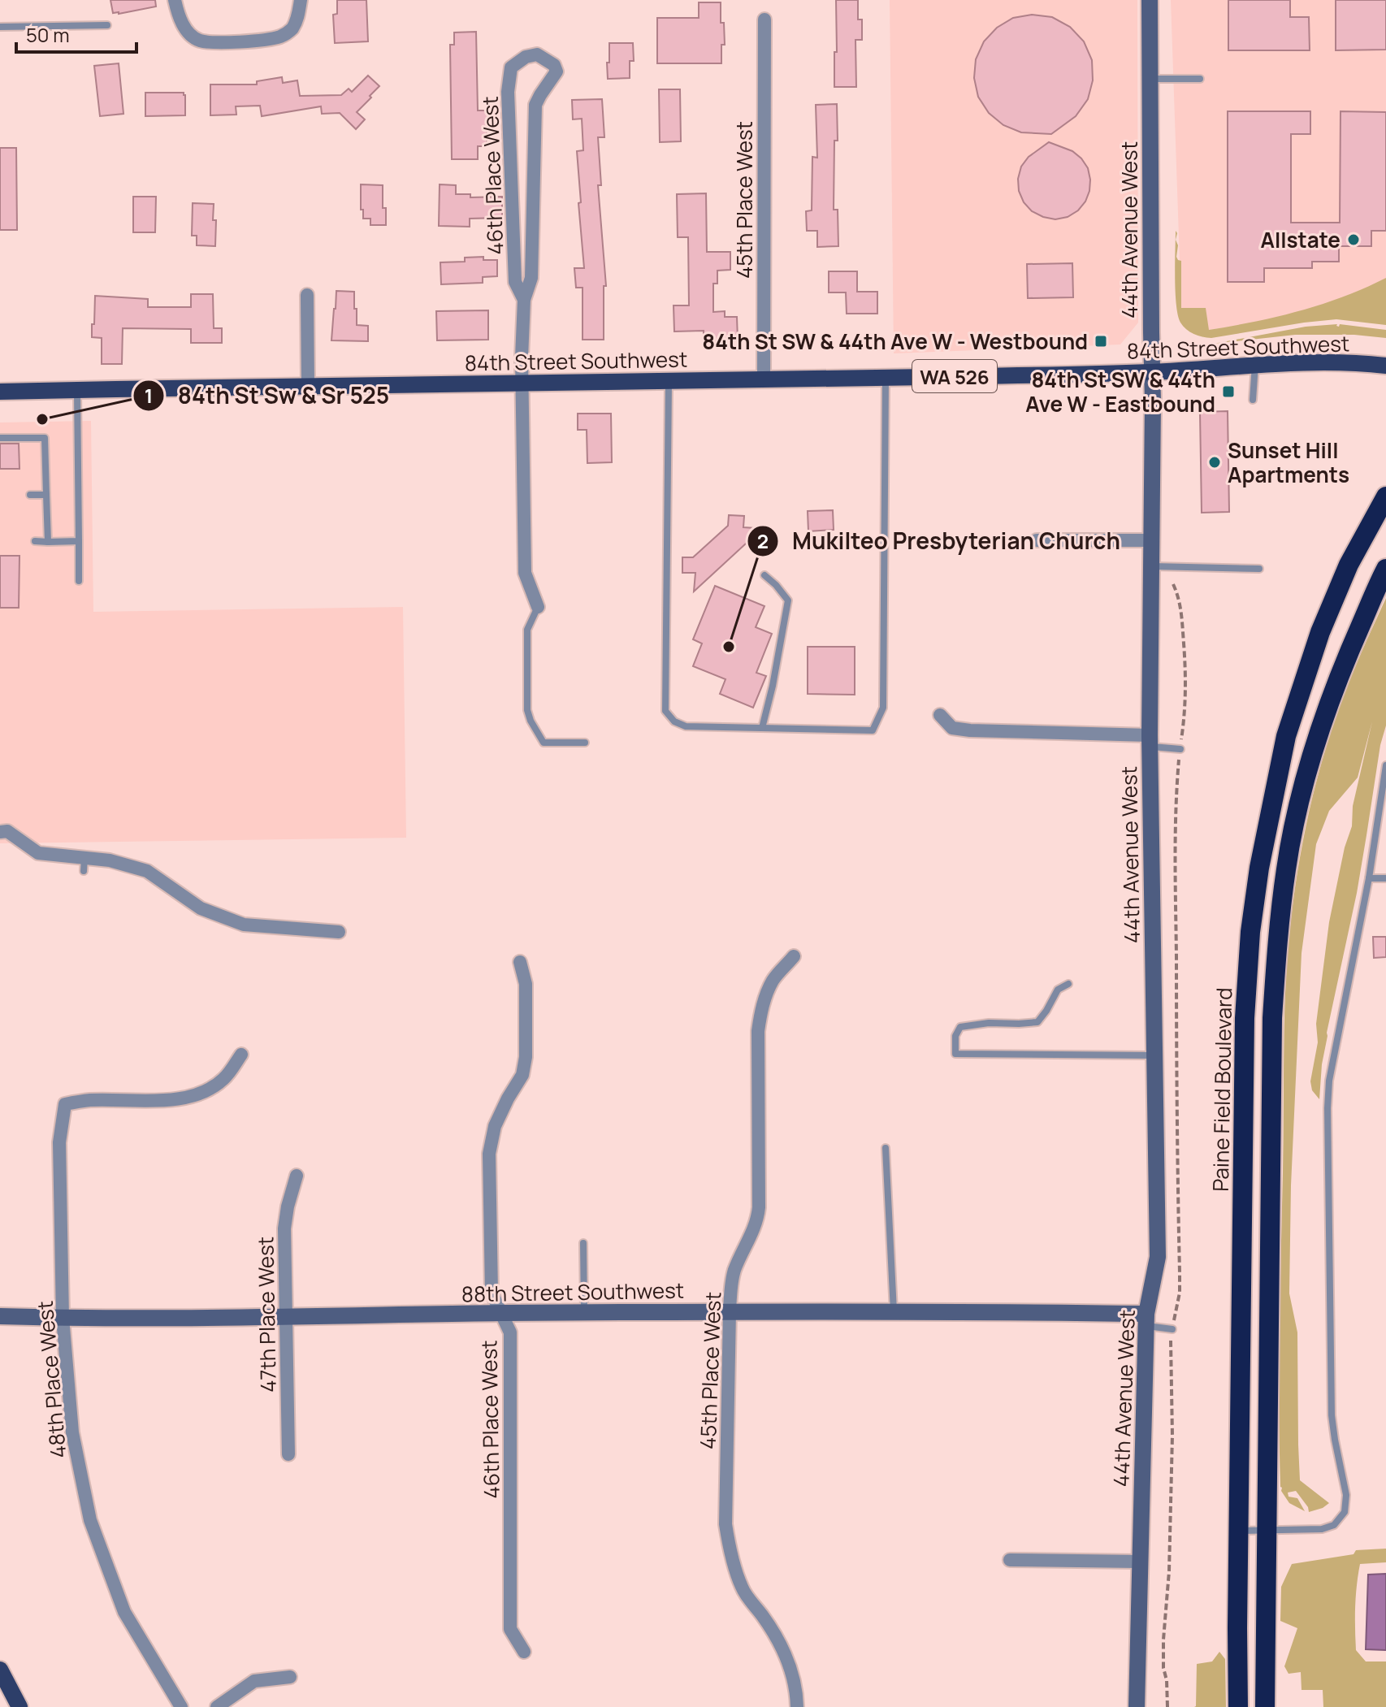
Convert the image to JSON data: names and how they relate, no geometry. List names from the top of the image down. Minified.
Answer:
{"streets":{"highway":["Paine Field Boulevard"],"main road":["84th Street Southwest","WA 526"],"street":["46th Place West","45th Place West","44th Avenue West","88th Street Southwest","47th Place West","48th Place West"]},"crossings":[["46th Place West","84th Street Southwest"],["46th Place West","88th Street Southwest"],["45th Place West","84th Street Southwest"],["45th Place West","88th Street Southwest"],["44th Avenue West","84th Street Southwest"],["44th Avenue West","88th Street Southwest"],["88th Street Southwest","47th Place West"],["88th Street Southwest","48th Place West"]],"places":{"other":["Allstate","84th St Sw & Sr 525","Sunset Hill Apartments","Mukilteo Presbyterian Church"],"transit":["84th St SW & 44th Ave W - Westbound","84th St SW & 44th Ave W - Eastbound"]},"scale_bar":"50 m"}
